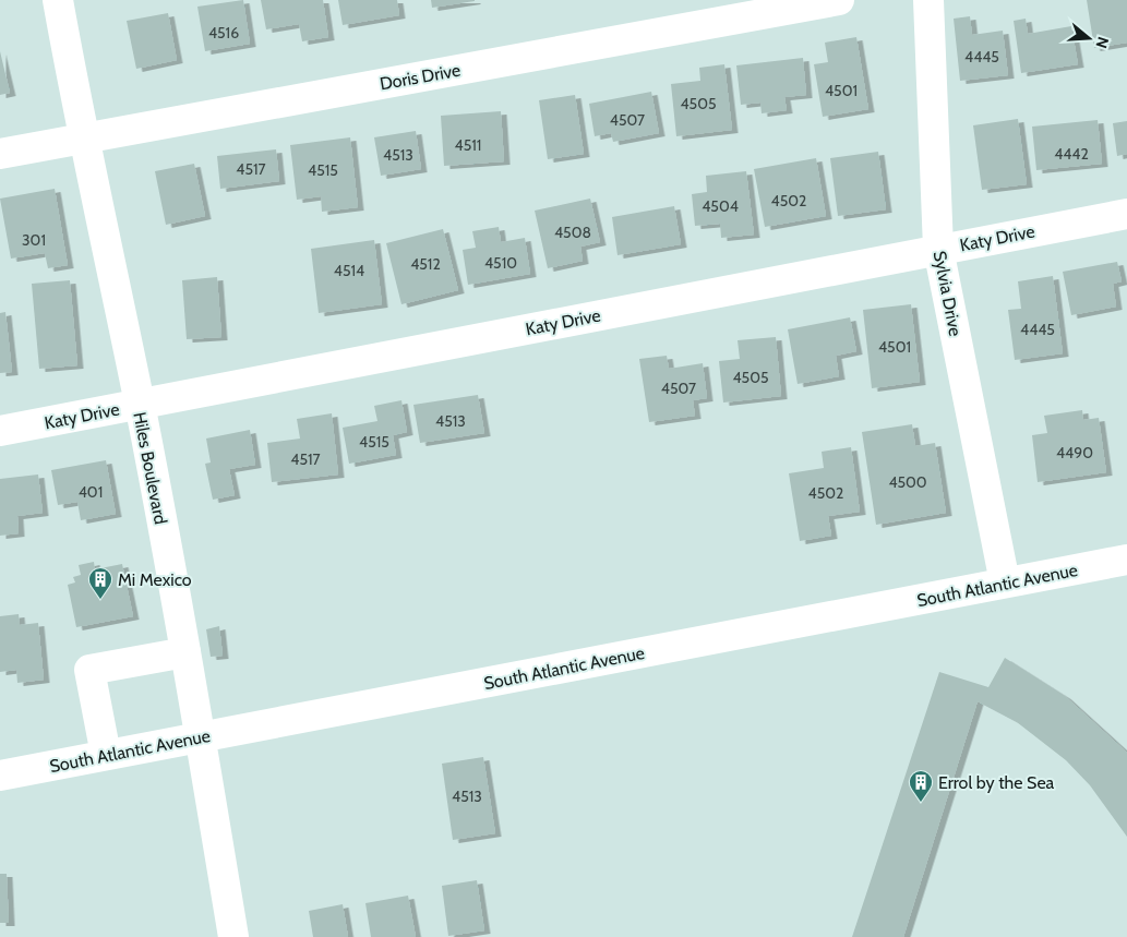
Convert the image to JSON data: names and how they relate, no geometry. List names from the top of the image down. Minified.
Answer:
{"streets":{"street":["Doris Drive","Katy Drive","Sylvia Drive","Hiles Boulevard","South Atlantic Avenue"]},"crossings":[["Doris Drive","Hiles Boulevard"],["Katy Drive","Sylvia Drive"],["Katy Drive","Hiles Boulevard"],["Sylvia Drive","South Atlantic Avenue"],["Hiles Boulevard","South Atlantic Avenue"]],"places":{"building":["Mi Mexico","Errol by the Sea"]},"house_numbers":["4516","4445","4501","4505","4507","4511","4442","4513","4517","4515","4502","4504","4508","301","4510","4512","4514","4445","4501","4505","4507","4513","4515","4490","4517","4500","401","4502","4513"],"north":"right"}
